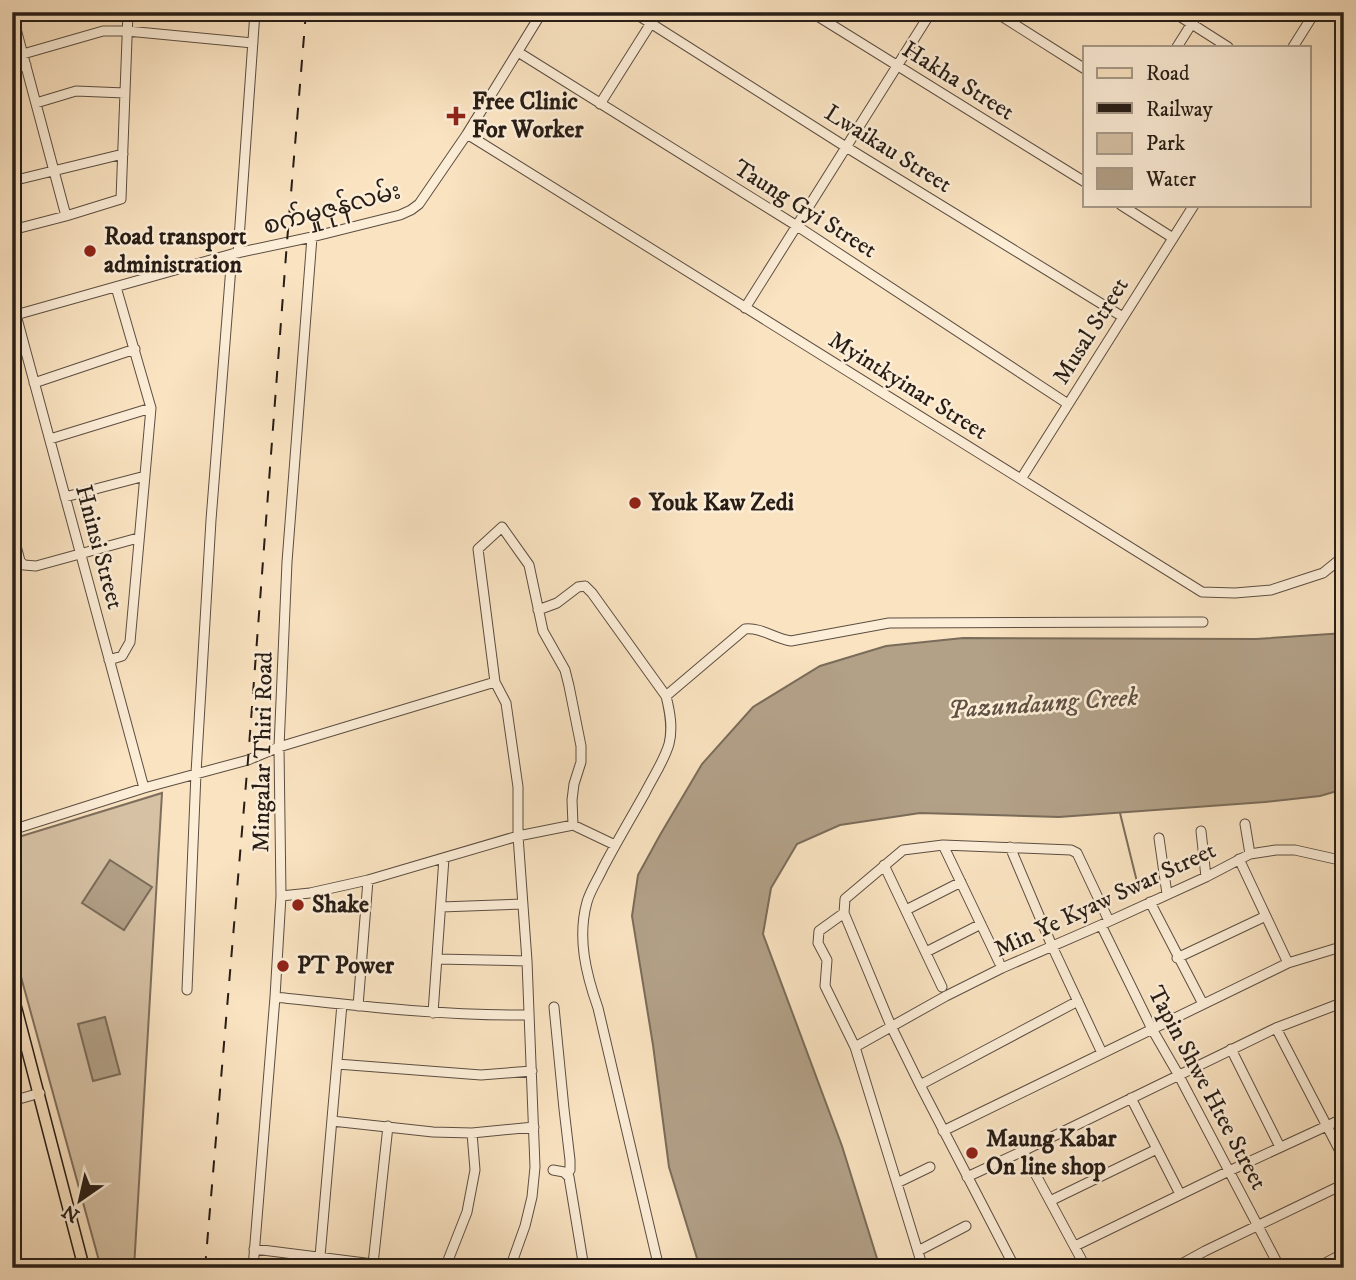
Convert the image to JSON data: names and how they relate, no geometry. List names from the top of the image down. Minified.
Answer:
{"streets":{"street":["Hakha Street","Lwaikau Street","စက်မှုဇုန်လမ်း","Taung Gyi Street","Musal Street","Myintkyinar Street","Hninsi Street","Mingalar Thiri Road","Min Ye Kyaw Swar Street","Tapin Shwe Htee Street"]},"crossings":[["Lwaikau Street","Musal Street"],["စက်မှုဇုန်လမ်း","Taung Gyi Street"],["စက်မှုဇုန်လမ်း","Myintkyinar Street"],["စက်မှုဇုန်လမ်း","Hninsi Street"],["စက်မှုဇုန်လမ်း","Mingalar Thiri Road"],["Taung Gyi Street","Musal Street"],["Musal Street","Myintkyinar Street"],["Min Ye Kyaw Swar Street","Tapin Shwe Htee Street"]],"water":["Pazundaung Creek"],"places":{"health":["Free Clinic For Worker"],"other":["Road transport administration","Youk Kaw Zedi","Shake","PT Power","Maung Kabar On line shop"]},"legend":["Road","Railway","Park","Water"],"north":"bottom left"}
